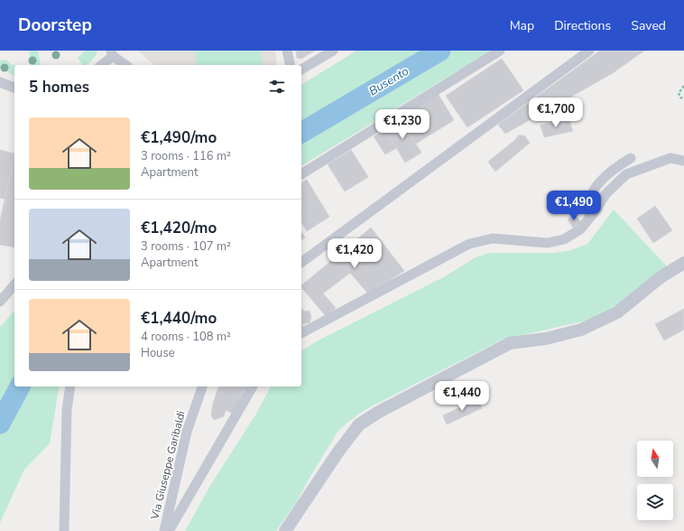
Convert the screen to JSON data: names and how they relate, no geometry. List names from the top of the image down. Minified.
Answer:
{"streets":{"street":["Via Giuseppe Garibaldi"]},"water":["Busento"],"north":"top","page":{"header":"Doorstep","nav":["Map","Directions","Saved"],"heading":"5 homes","price":["€1,700","€1,230","€1,490","€1,420","€1,440"],"list":[{"name":"€1,490/mo","note":"3 rooms · 116 m² · Apartment"},{"name":"€1,420/mo","note":"3 rooms · 107 m² · Apartment"},{"name":"€1,440/mo","note":"4 rooms · 108 m² · House"}]}}
